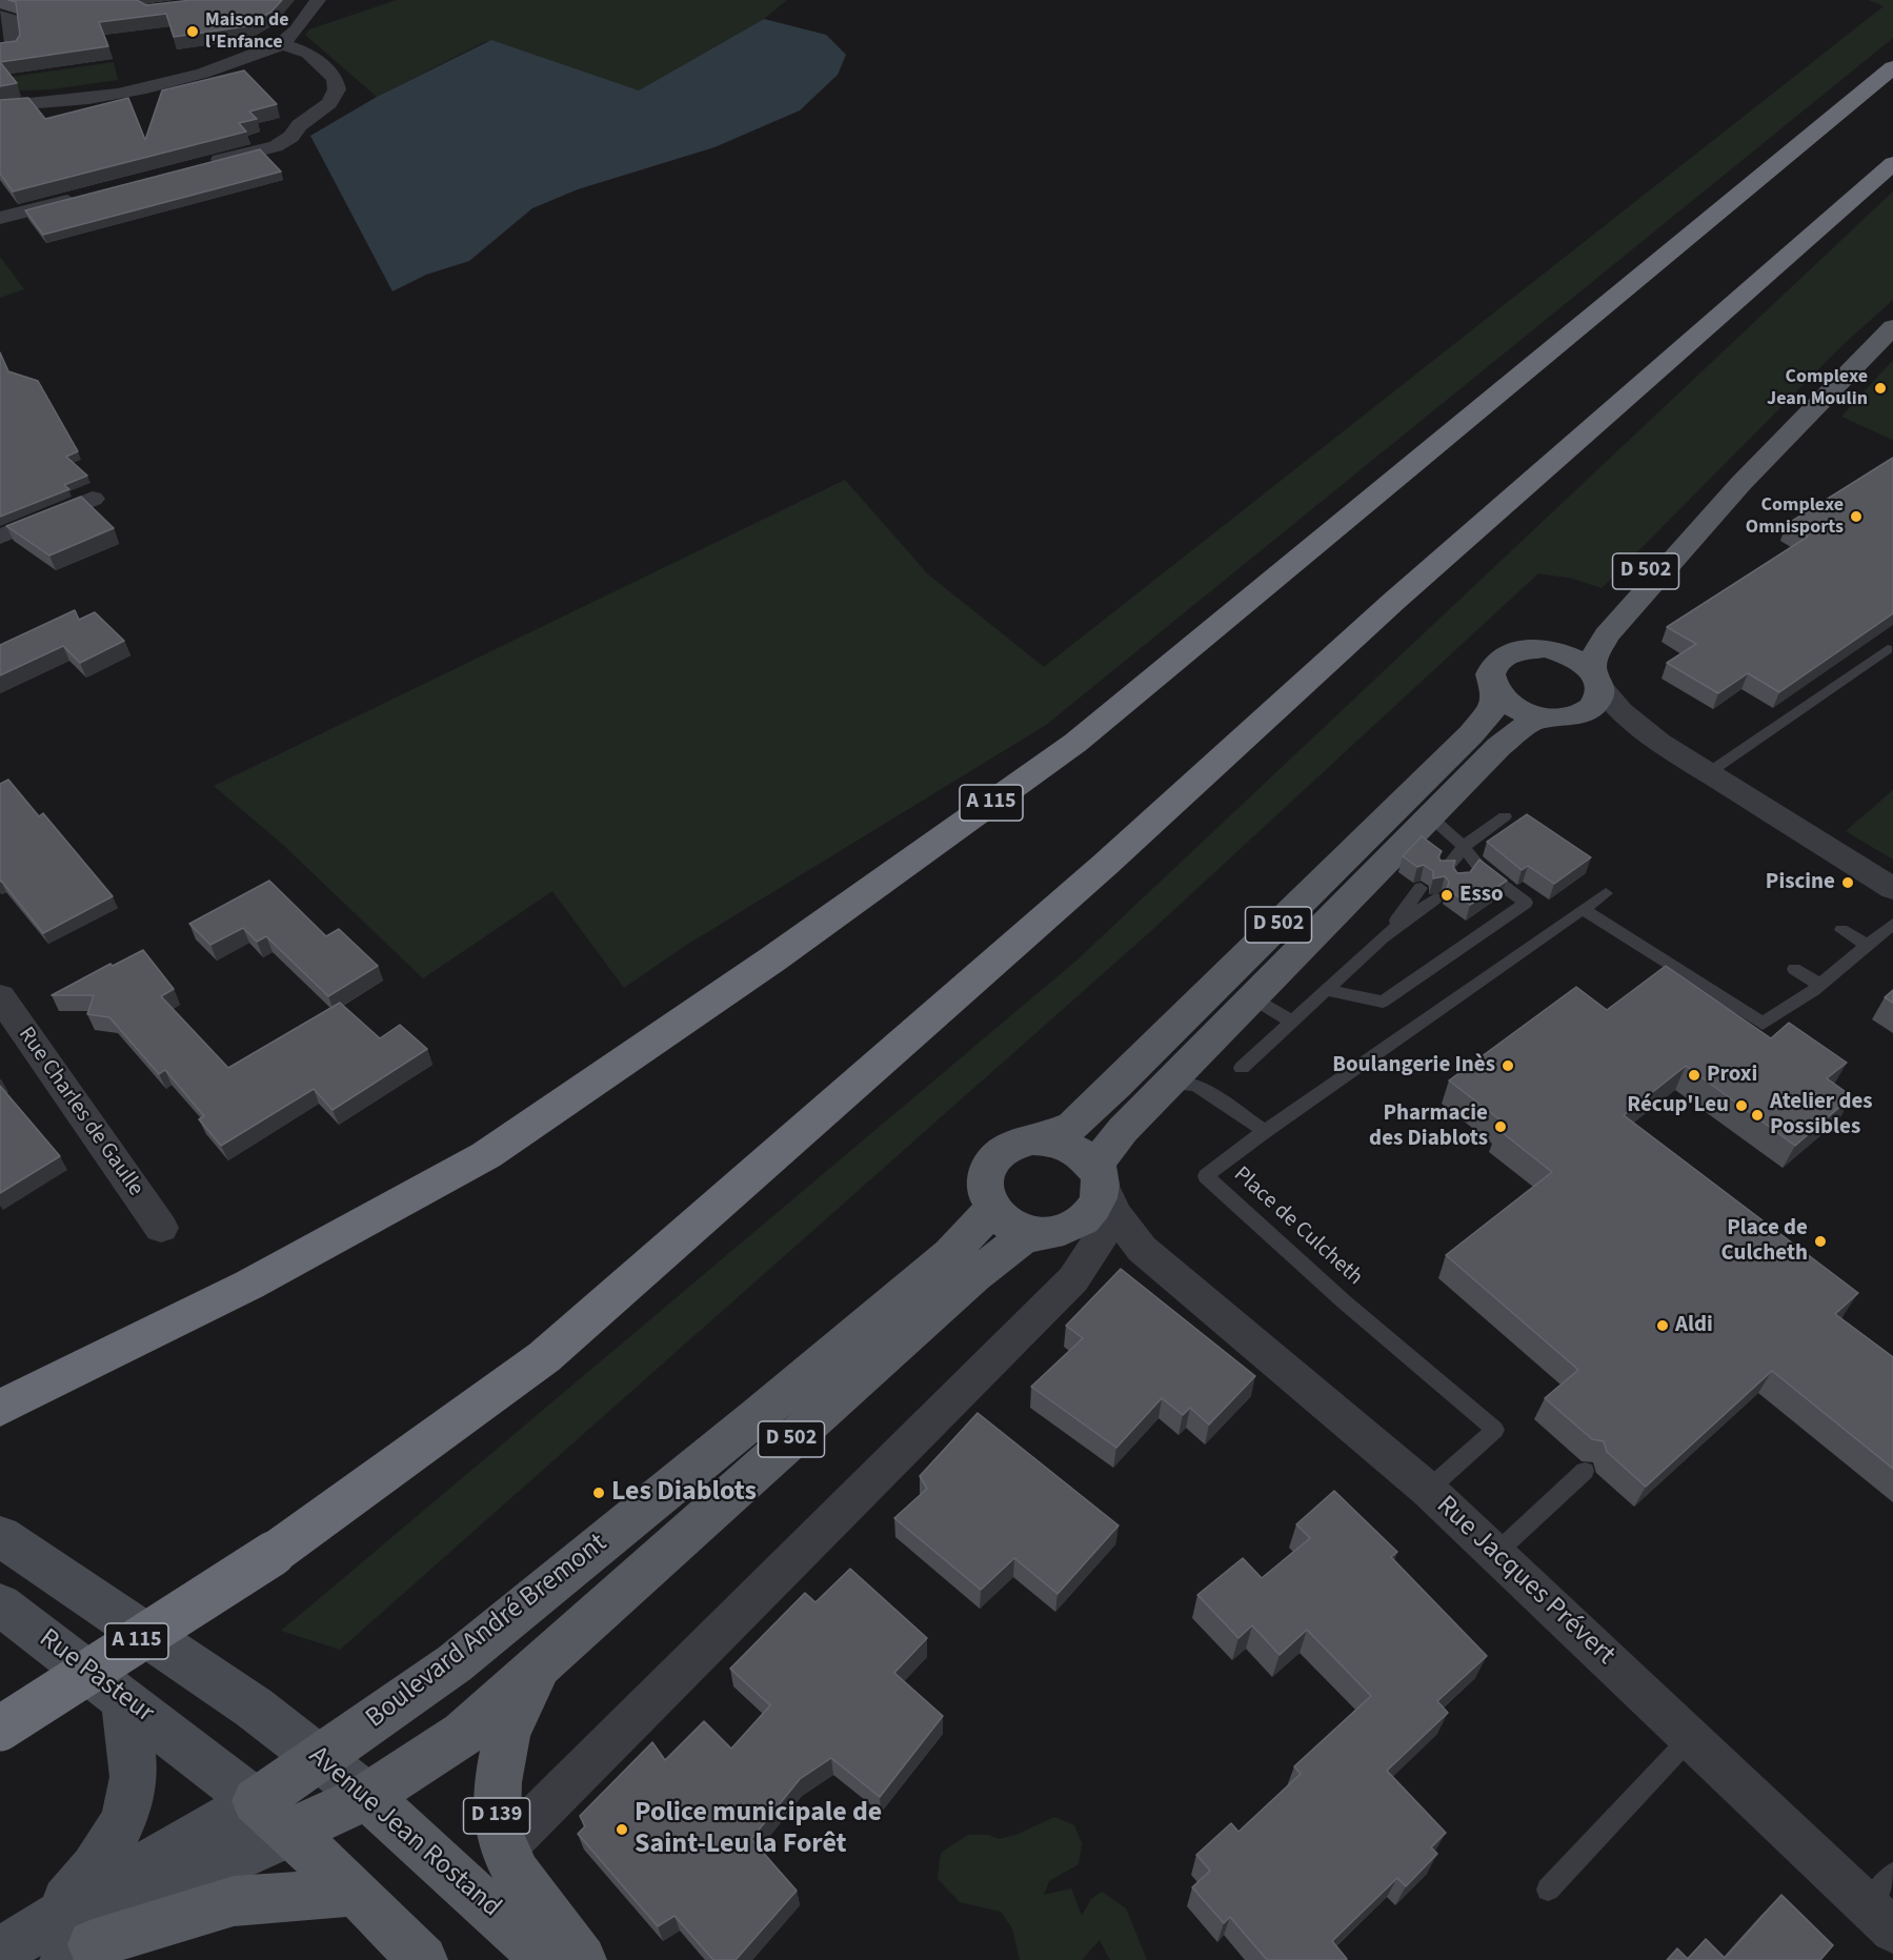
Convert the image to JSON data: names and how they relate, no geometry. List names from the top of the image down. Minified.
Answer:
{"streets":{"highway":["A 115"],"main road":["D 502","Boulevard André Bremont","D 139","Avenue Jean Rostand"],"street":["Rue Charles de Gaulle","Rue Jacques Prévert","Rue Pasteur"],"lane":["Place de Culcheth"]},"crossings":[["D 502","Rue Jacques Prévert"],["D 502","Boulevard André Bremont"],["Place de Culcheth","Rue Jacques Prévert"],["Rue Jacques Prévert","Boulevard André Bremont"],["Boulevard André Bremont","Rue Pasteur"],["Boulevard André Bremont","Avenue Jean Rostand"]],"places":["Maison de l'Enfance","Complexe Jean Moulin","Complexe Omnisports","Piscine","Esso","Boulangerie Inès","Proxi","Récup'Leu","Atelier des Possibles","Pharmacie des Diablots","Place de Culcheth","Aldi","Les Diablots","Police municipale de Saint-Leu la Forêt"]}
